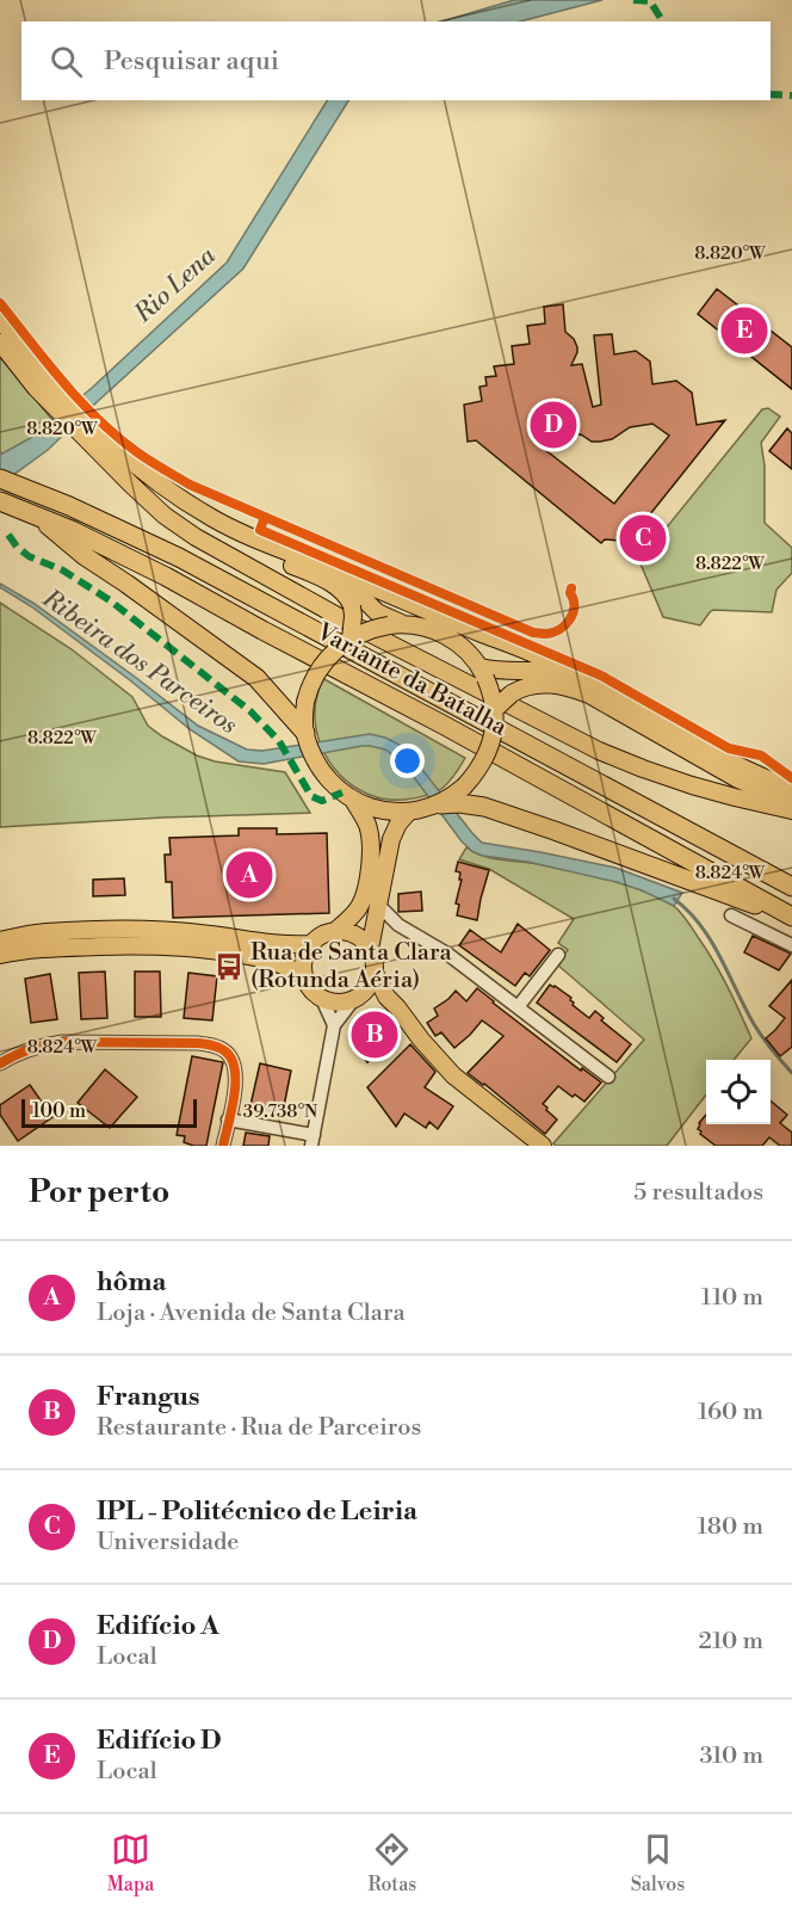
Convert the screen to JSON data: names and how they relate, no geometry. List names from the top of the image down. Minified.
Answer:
{"streets":{"highway":["Variante da Batalha"]},"water":["Rio Lena","Ribeira dos Parceiros"],"places":{"bus stop":["Rua de Santa Clara (Rotunda Aéria)"]},"scale_bar":"100 m","page":{"search":"Pesquisar aqui","pins":["E","D","C","A","B"],"scale":"100 m","heading":["Por perto","5 resultados"],"list":[{"mark":"A","name":"hôma","note":"Loja · Avenida de Santa Clara","value":"110 m"},{"mark":"B","name":"Frangus","note":"Restaurante · Rua de Parceiros","value":"160 m"},{"mark":"C","name":"IPL - Politécnico de Leiria","note":"Universidade","value":"180 m"},{"mark":"D","name":"Edifício A","note":"Local","value":"210 m"},{"mark":"E","name":"Edifício D","note":"Local","value":"310 m"}],"nav":["Mapa","Rotas","Salvos"]},"coordinates":["8.820°W","8.822°W","8.824°W","39.738°N"]}
